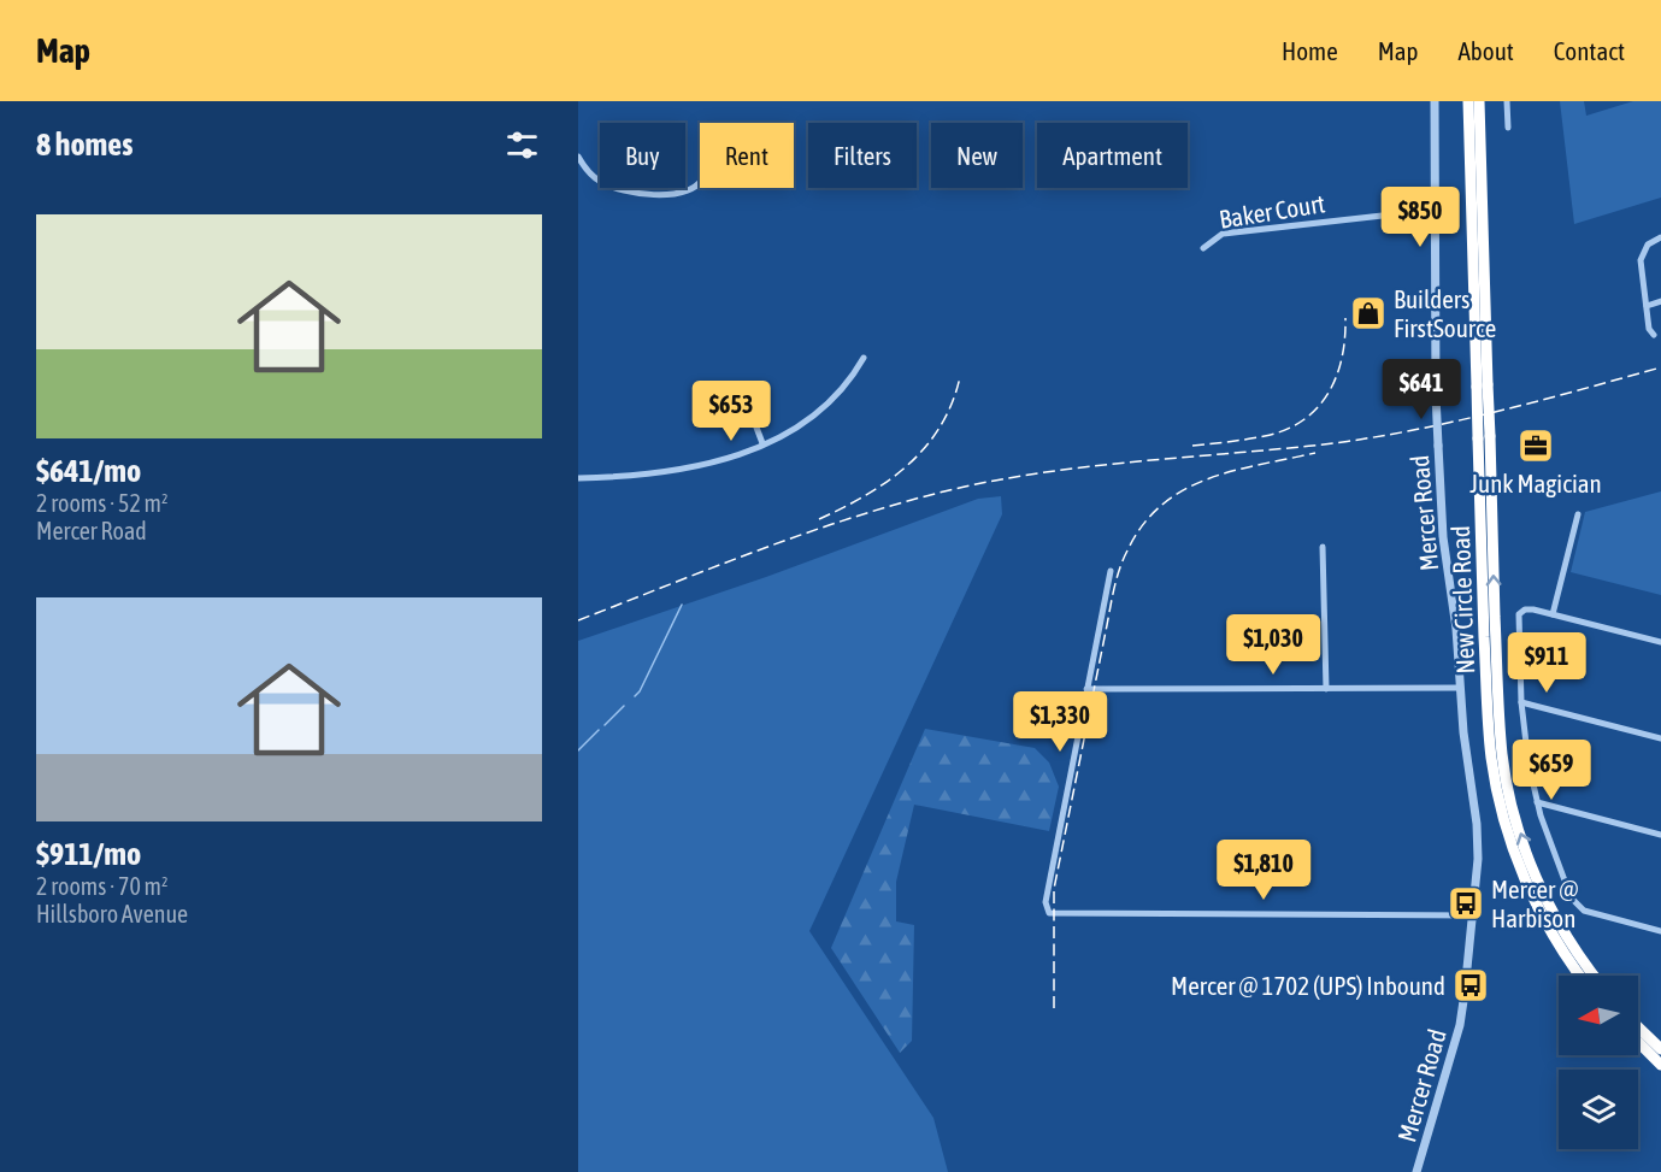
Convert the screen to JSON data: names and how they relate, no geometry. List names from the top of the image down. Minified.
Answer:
{"streets":{"highway":["New Circle Road"],"street":["Baker Court","Mercer Road"]},"crossings":[["Baker Court","Mercer Road"]],"places":{"shop":["Builders FirstSource"],"office":["Junk Magician"],"bus stop":["Mercer @ Harbison","Mercer @ 1702 (UPS) Inbound"]},"north":"left","page":{"header":"Map","nav":["Home","Map","About","Contact"],"heading":"8 homes","chip":["Buy","Rent","Filters","New","Apartment"],"price":["$850","$641","$653","$1,030","$911","$1,330","$659","$1,810"],"list":[{"name":"$641/mo","note":"2 rooms · 52 m² · Mercer Road"},{"name":"$911/mo","note":"2 rooms · 70 m² · Hillsboro Avenue"}]}}
